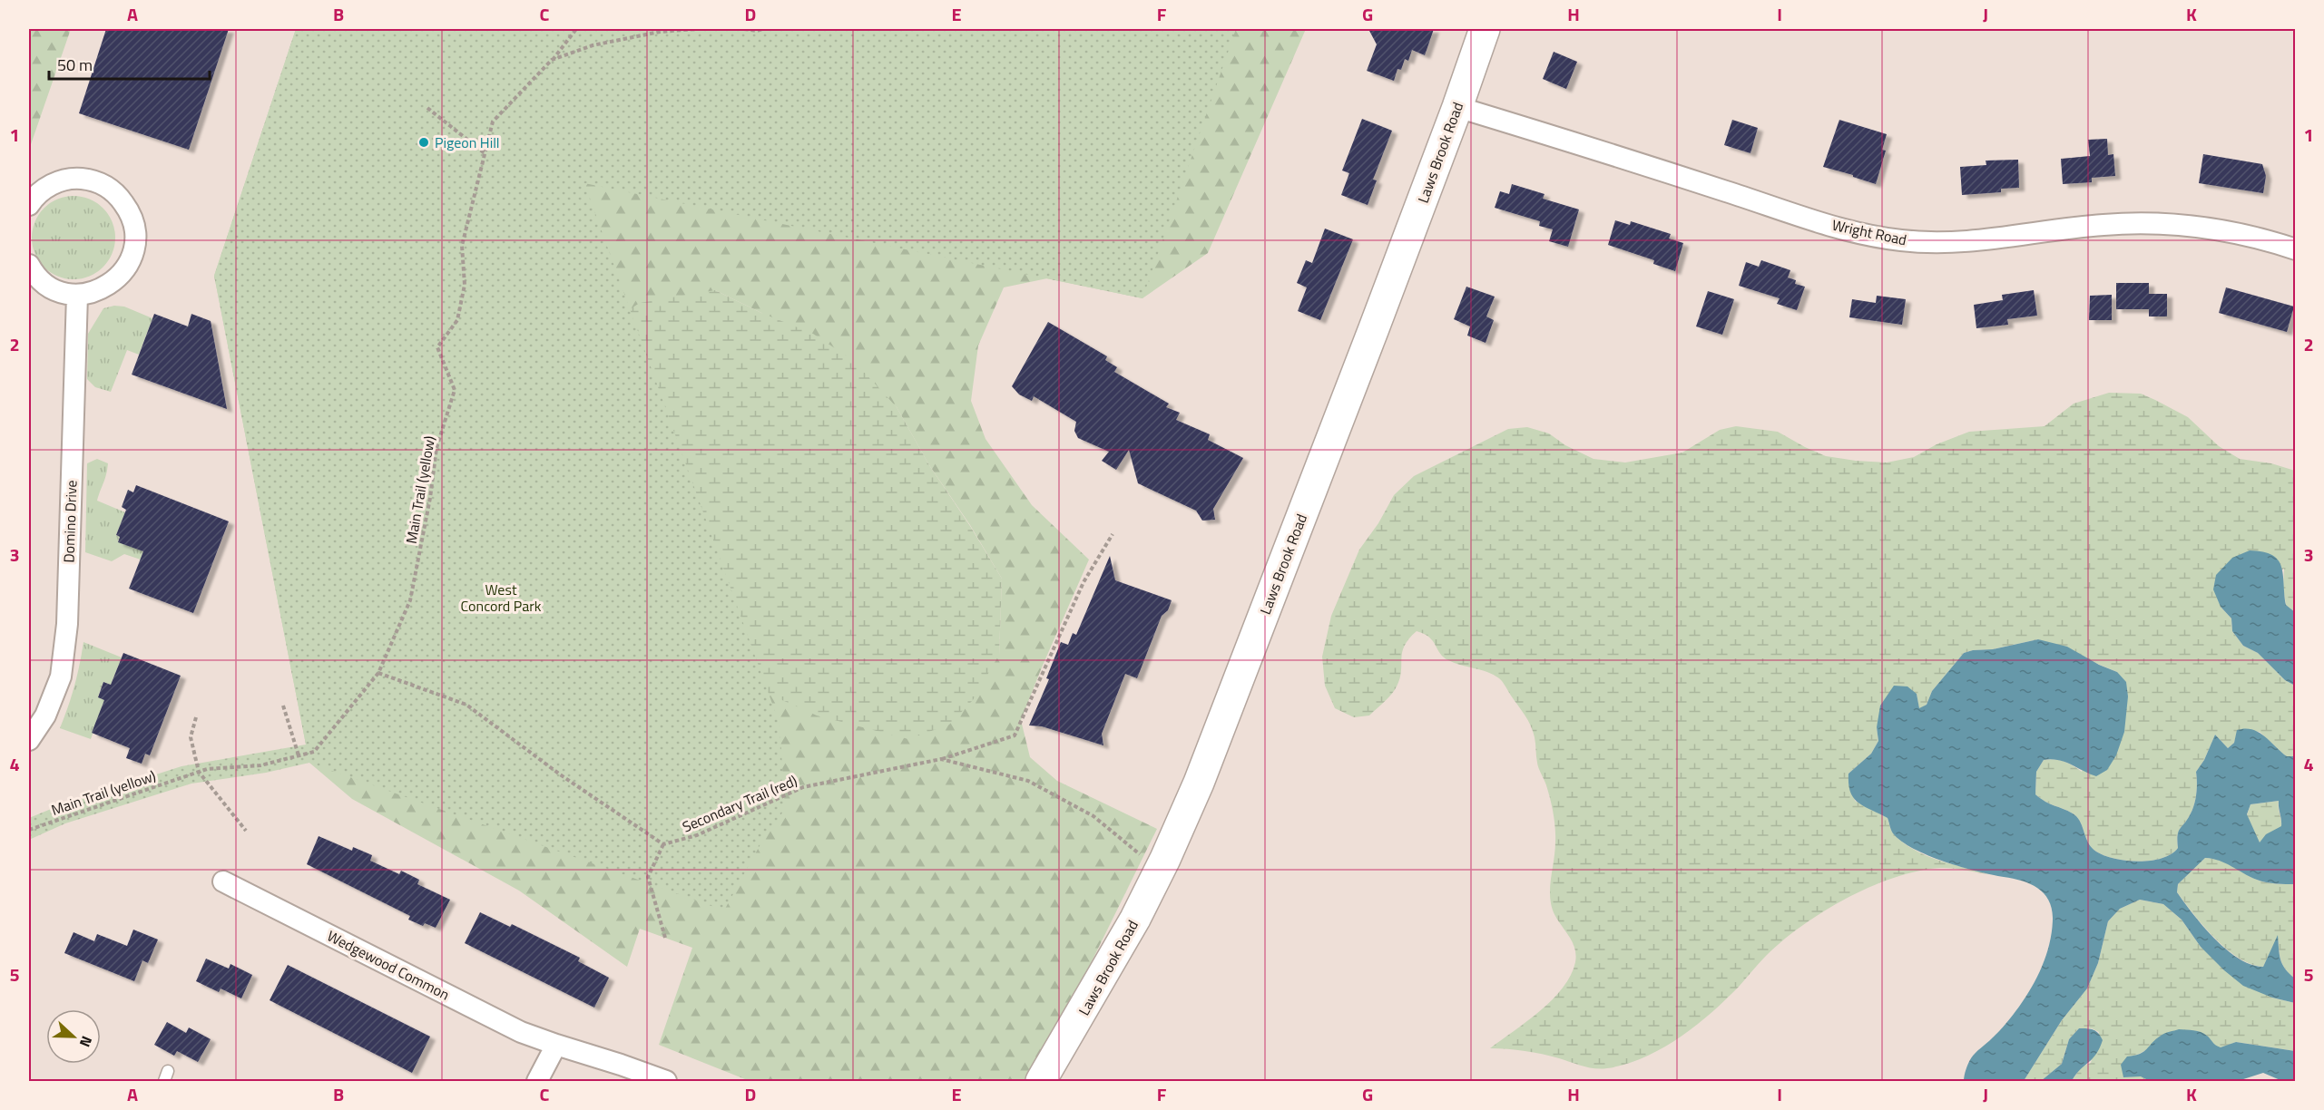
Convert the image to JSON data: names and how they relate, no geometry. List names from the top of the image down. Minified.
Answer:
{"streets":{"street":["Laws Brook Road","Wright Road","Domino Drive","Wedgewood Common"],"path":["Main Trail (yellow)","Secondary Trail (red)"]},"crossings":[["Laws Brook Road","Wright Road"],["Laws Brook Road","Secondary Trail (red)"]],"parks":["West Concord Park"],"places":["Pigeon Hill"],"scale_bar":"50 m","north":"right","grid":{"columns":["A","B","C","D","E","F","G","H","I","J","K"],"rows":["1","2","3","4","5"]}}
